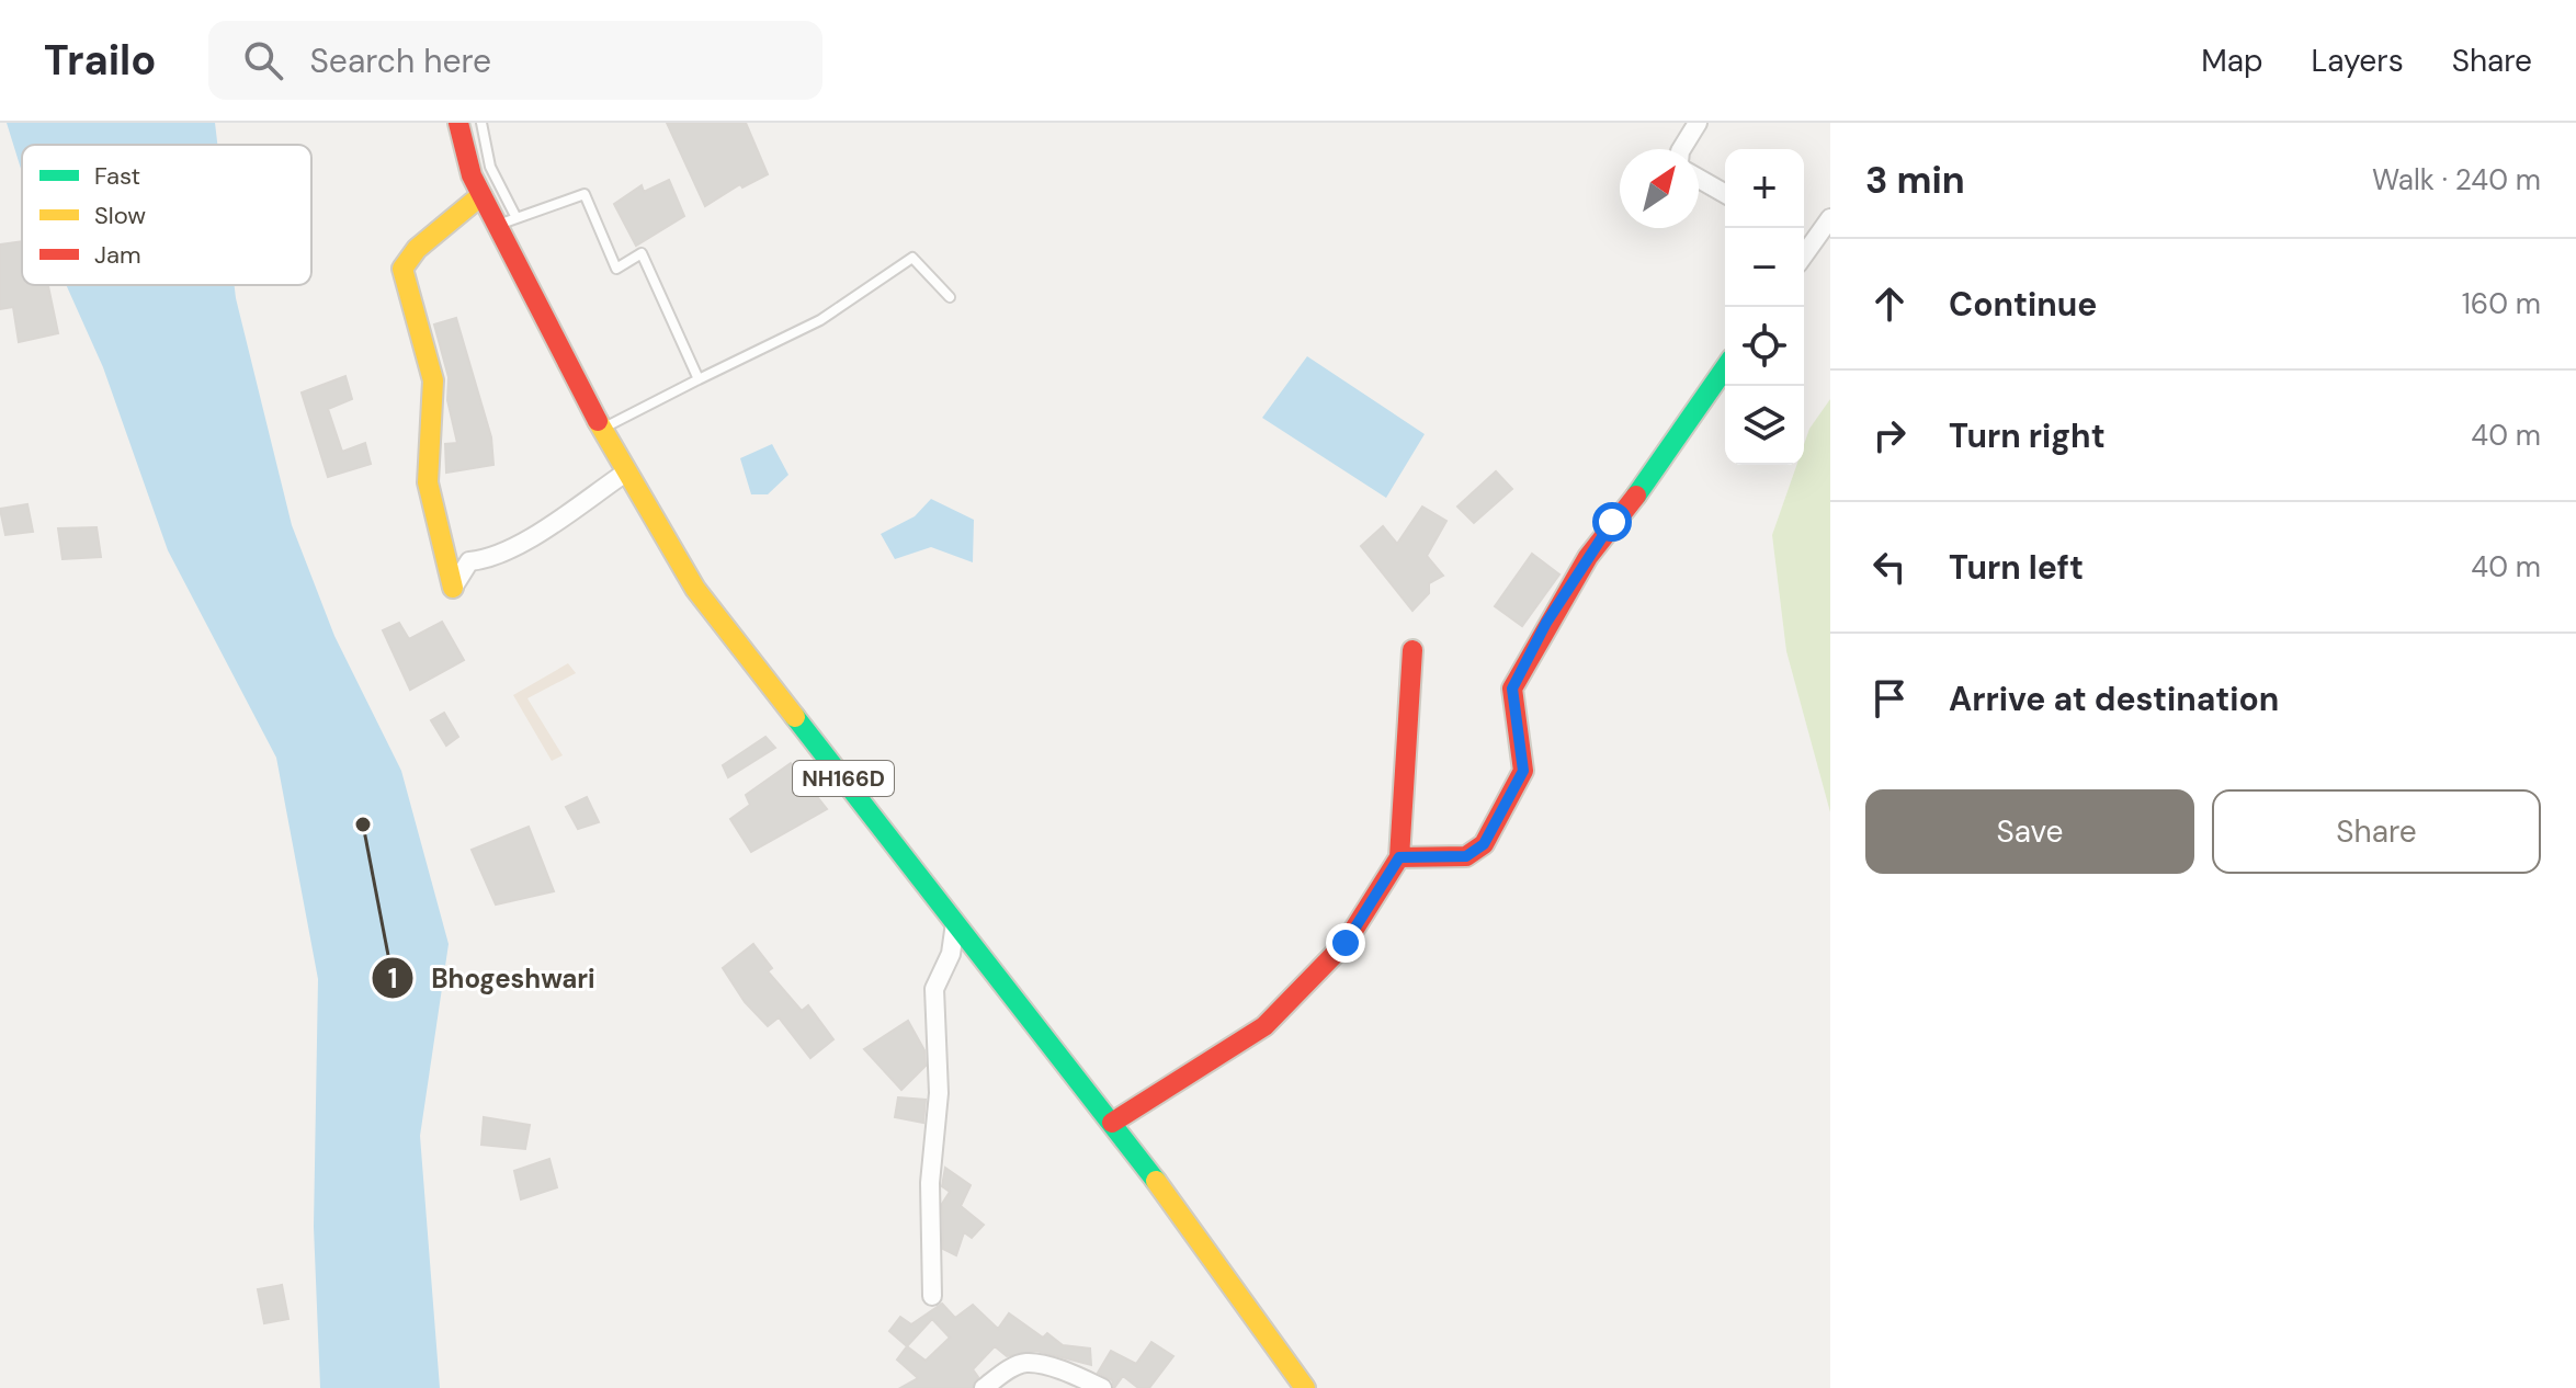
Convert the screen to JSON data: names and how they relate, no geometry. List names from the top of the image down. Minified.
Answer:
{"streets":{"main road":["NH166D"]},"places":["Bhogeshwari"],"legend":["Fast","Slow","Jam"],"north":"top right","page":{"header":"Trailo","search":"Search here","nav":["Map","Layers","Share"],"heading":["3 min","Walk · 240 m"],"map_buttons":["+","−"],"list":[["Continue","160 m"],["Turn right","40 m"],["Turn left","40 m"],"Arrive at destination"],"buttons":["Save","Share"]}}
